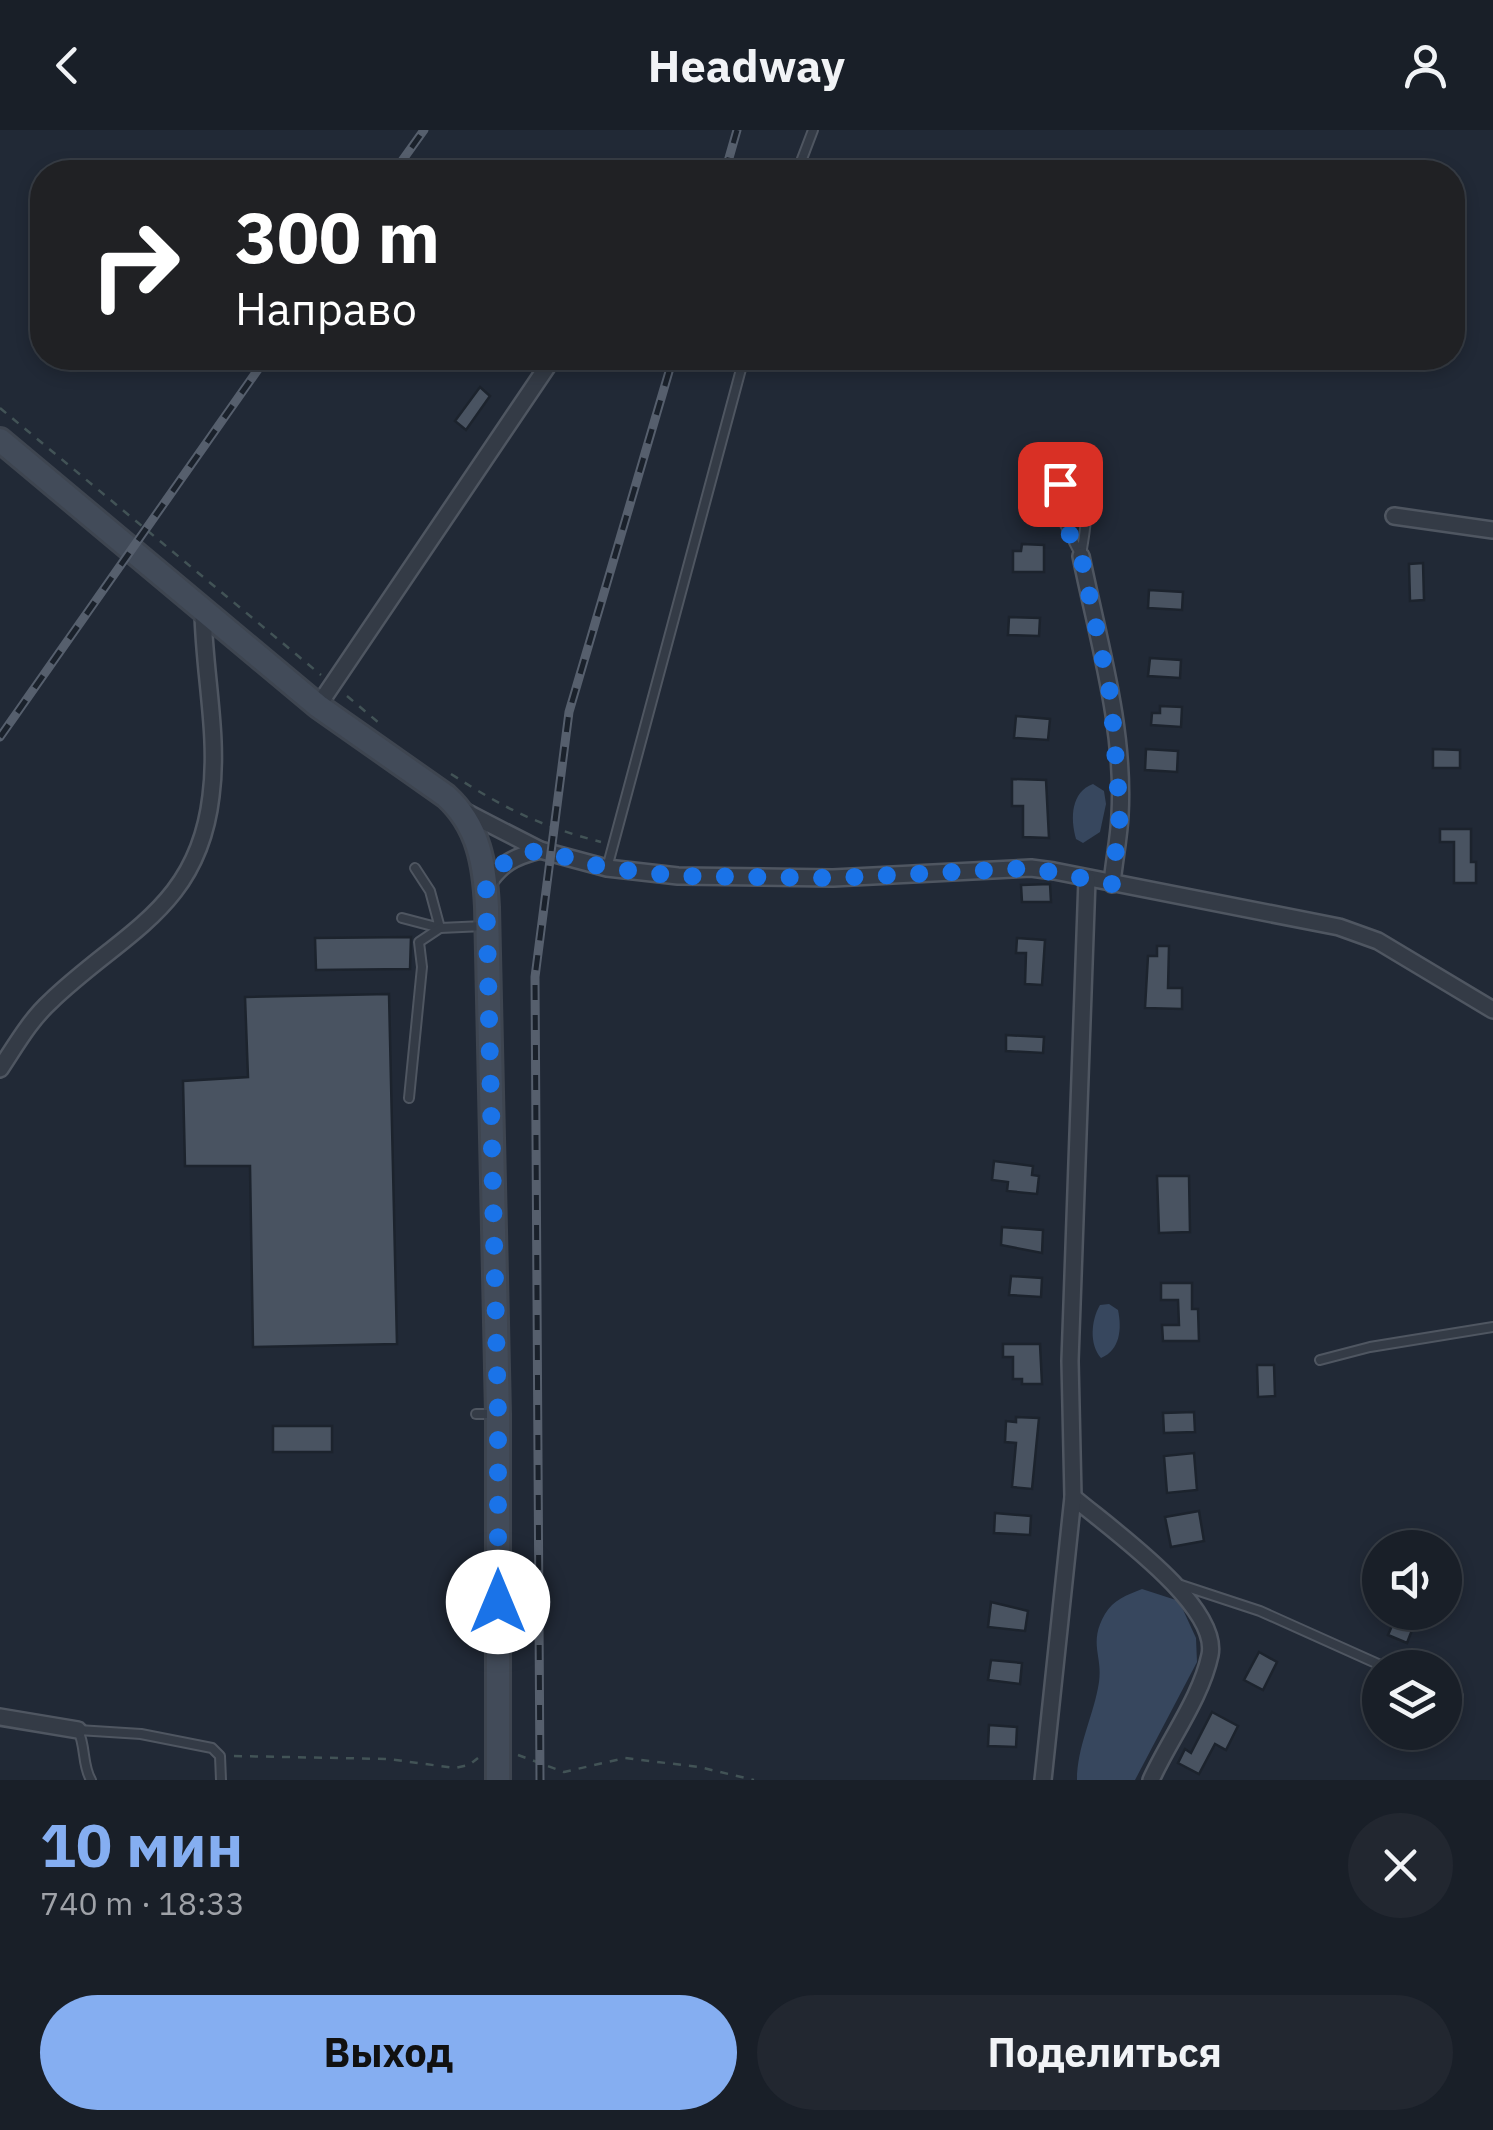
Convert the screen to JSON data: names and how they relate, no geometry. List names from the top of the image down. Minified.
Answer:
{"page":{"header":"Headway","turn":["300 m","Направо"],"heading":["10 мин","740 m · 18:33"],"buttons":["Выход","Поделиться"]}}
